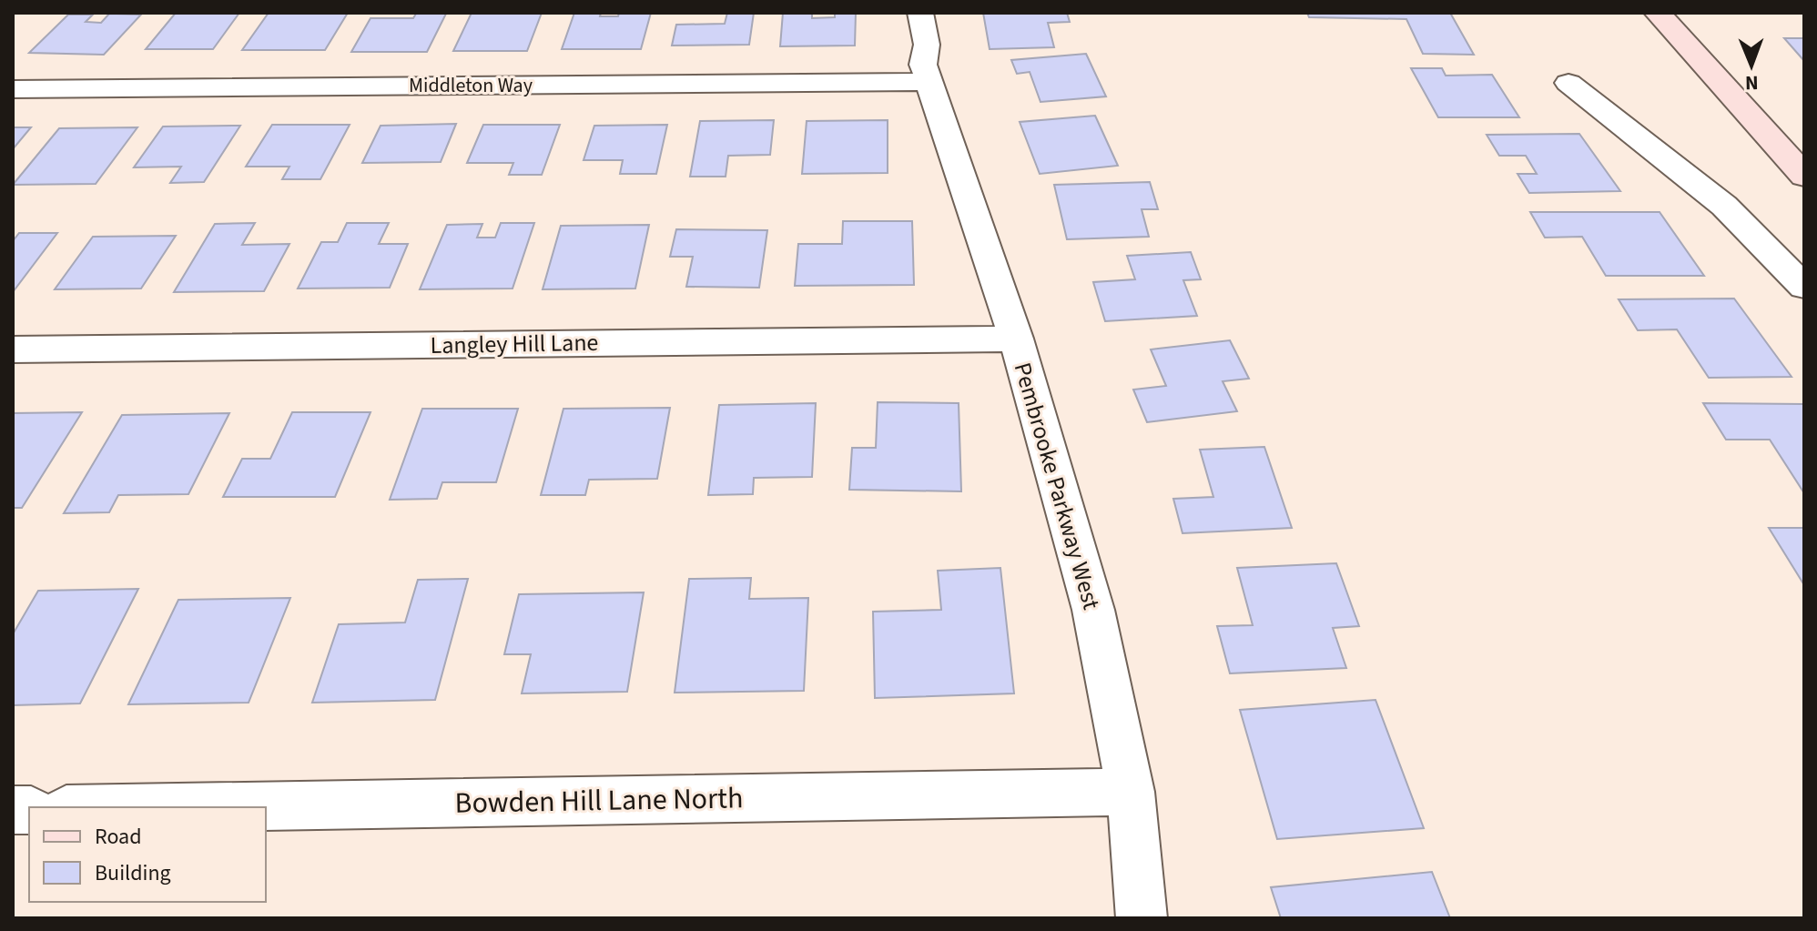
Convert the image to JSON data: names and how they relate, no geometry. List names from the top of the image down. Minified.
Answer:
{"streets":{"street":["Middleton Way","Langley Hill Lane","Pembrooke Parkway West","Bowden Hill Lane North"]},"crossings":[["Middleton Way","Pembrooke Parkway West"],["Langley Hill Lane","Pembrooke Parkway West"],["Pembrooke Parkway West","Bowden Hill Lane North"]],"legend":["Road","Building"],"north":"bottom"}
